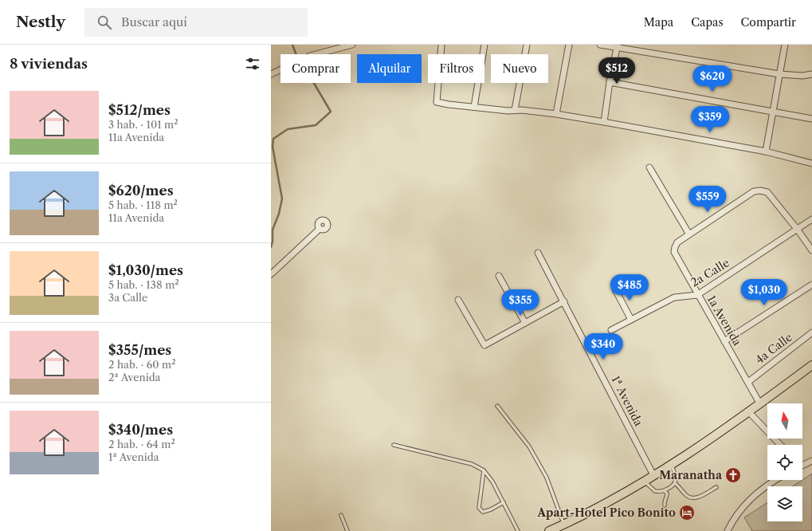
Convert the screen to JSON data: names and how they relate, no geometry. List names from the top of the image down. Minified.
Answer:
{"streets":{"street":["2a Calle","1a Avenida","4a Calle","1ª Avenida"]},"crossings":[["2a Calle","1a Avenida"],["1a Avenida","4a Calle"]],"places":{"church":["Maranatha"],"hotel":["Apart-Hotel Pico Bonito"]},"north":"top","page":{"header":"Nestly","search":"Buscar aquí","nav":["Mapa","Capas","Compartir"],"heading":"8 viviendas","chip":["Comprar","Alquilar","Filtros","Nuevo"],"price":["$512","$620","$359","$559","$485","$1,030","$355","$340"],"list":[{"name":"$512/mes","note":"3 hab. · 101 m² · 11a Avenida"},{"name":"$620/mes","note":"5 hab. · 118 m² · 11a Avenida"},{"name":"$1,030/mes","note":"5 hab. · 138 m² · 3a Calle"},{"name":"$355/mes","note":"2 hab. · 60 m² · 2ª Avenida"},{"name":"$340/mes","note":"2 hab. · 64 m² · 1ª Avenida"}]}}
